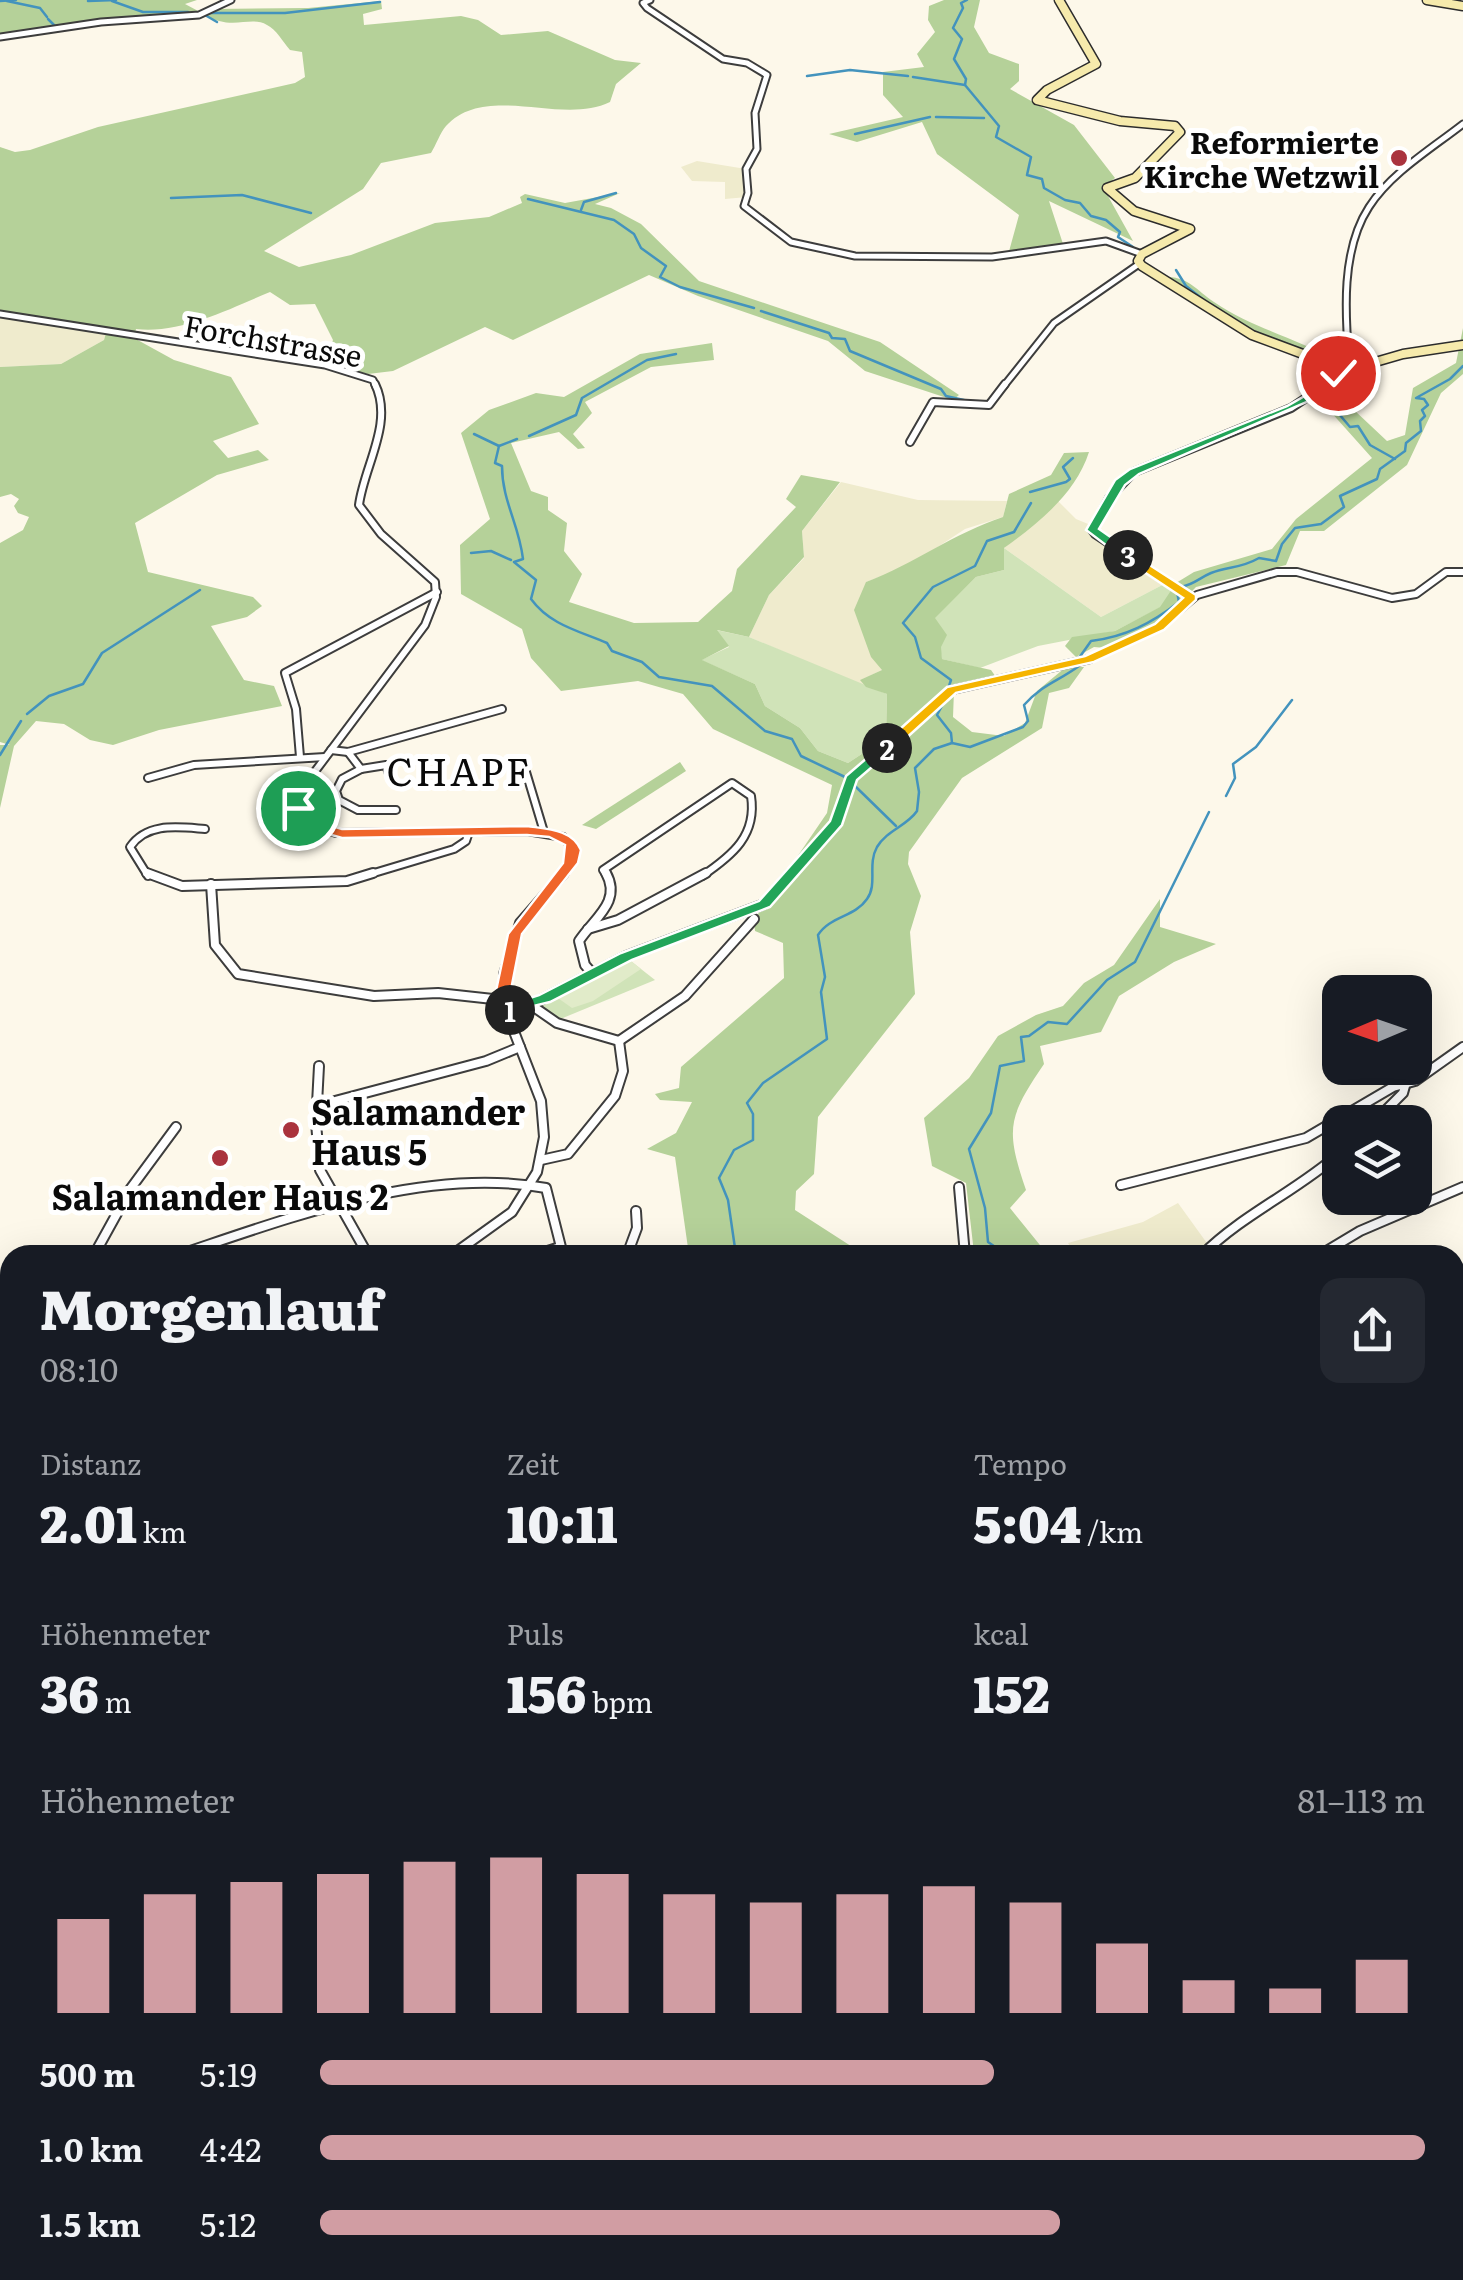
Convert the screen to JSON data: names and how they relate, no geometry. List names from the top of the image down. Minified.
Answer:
{"streets":{"street":["Forchstrasse"]},"districts":["CHAPF"],"places":["Reformierte Kirche Wetzwil","Salamander Haus 5","Salamander Haus 2"],"north":"left","page":{"pins":["3","2","1"],"heading":["Morgenlauf","08:10"],"stats":[["Distanz","2.01 km"],["Zeit","10:11"],["Tempo","5:04 /km"],["Höhenmeter","36 m"],["Puls","156 bpm"],["kcal","152"]],"chart":["Höhenmeter","81–113 m"],"list":[{"name":"500 m","note":"5:19"},{"name":"1.0 km","note":"4:42"},{"name":"1.5 km","note":"5:12"}]}}
